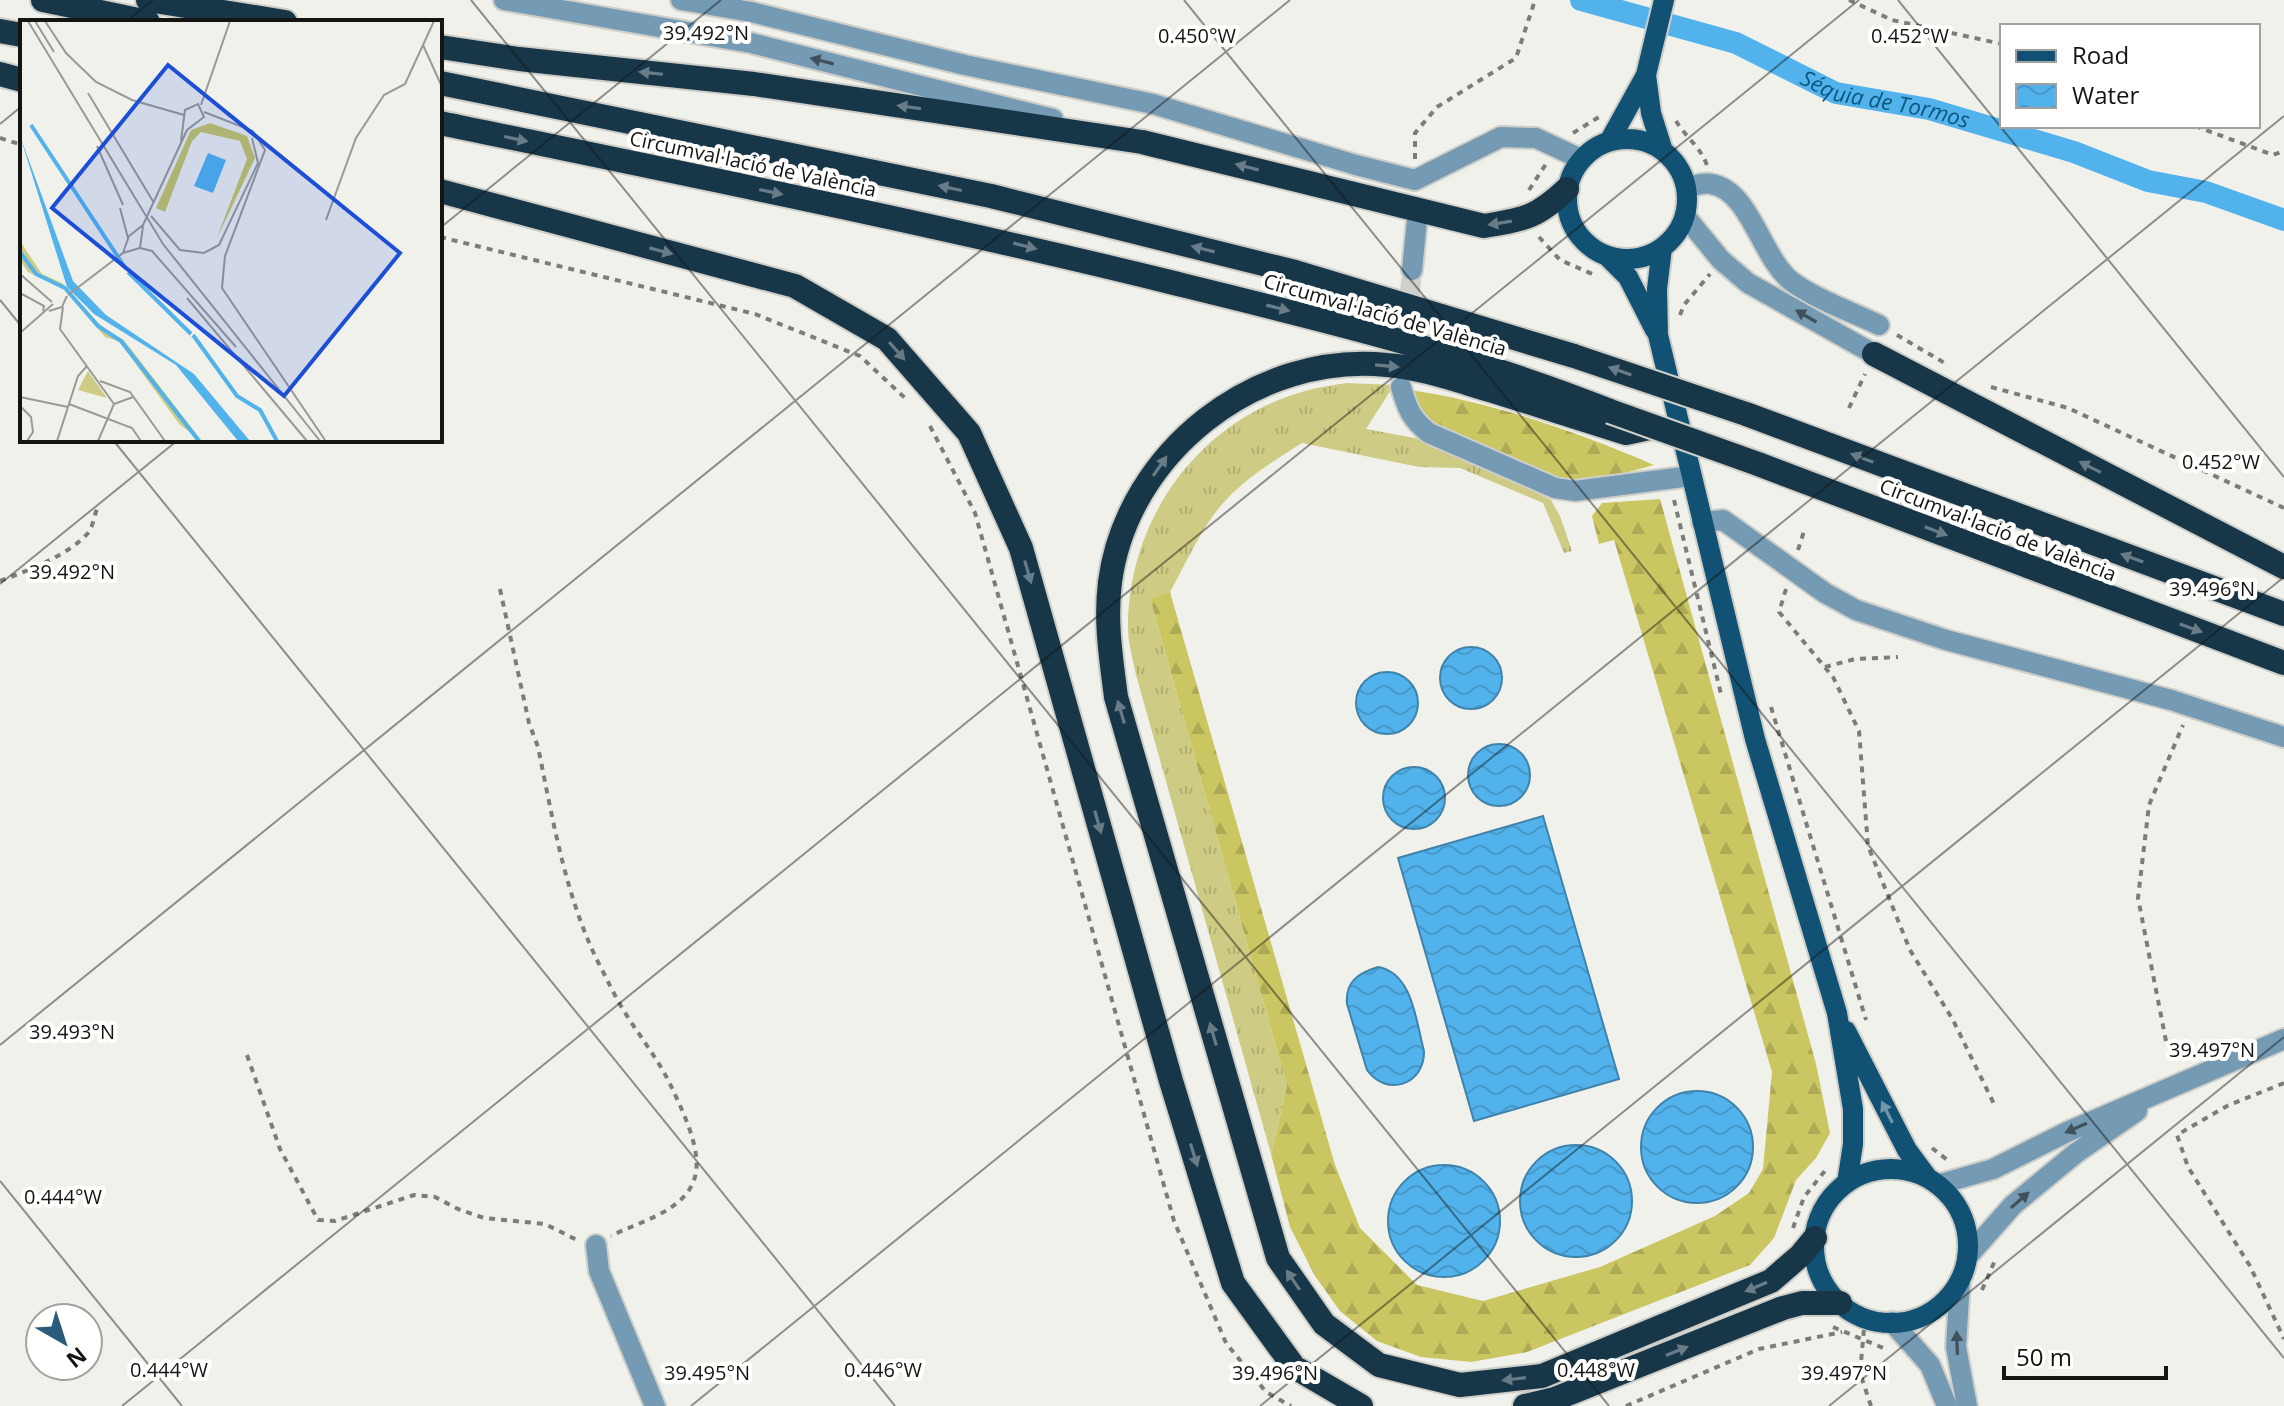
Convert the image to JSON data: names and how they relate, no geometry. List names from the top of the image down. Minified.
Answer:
{"streets":{"highway":["Circumval·lació de València"]},"water":["Séquia de Tormos"],"legend":["Road","Water"],"scale_bar":"50 m","north":"bottom right","coordinates":["39.492°N","0.452°W","0.450°W","39.496°N","39.493°N","39.497°N","0.444°W","0.446°W","0.448°W","39.495°N"]}
